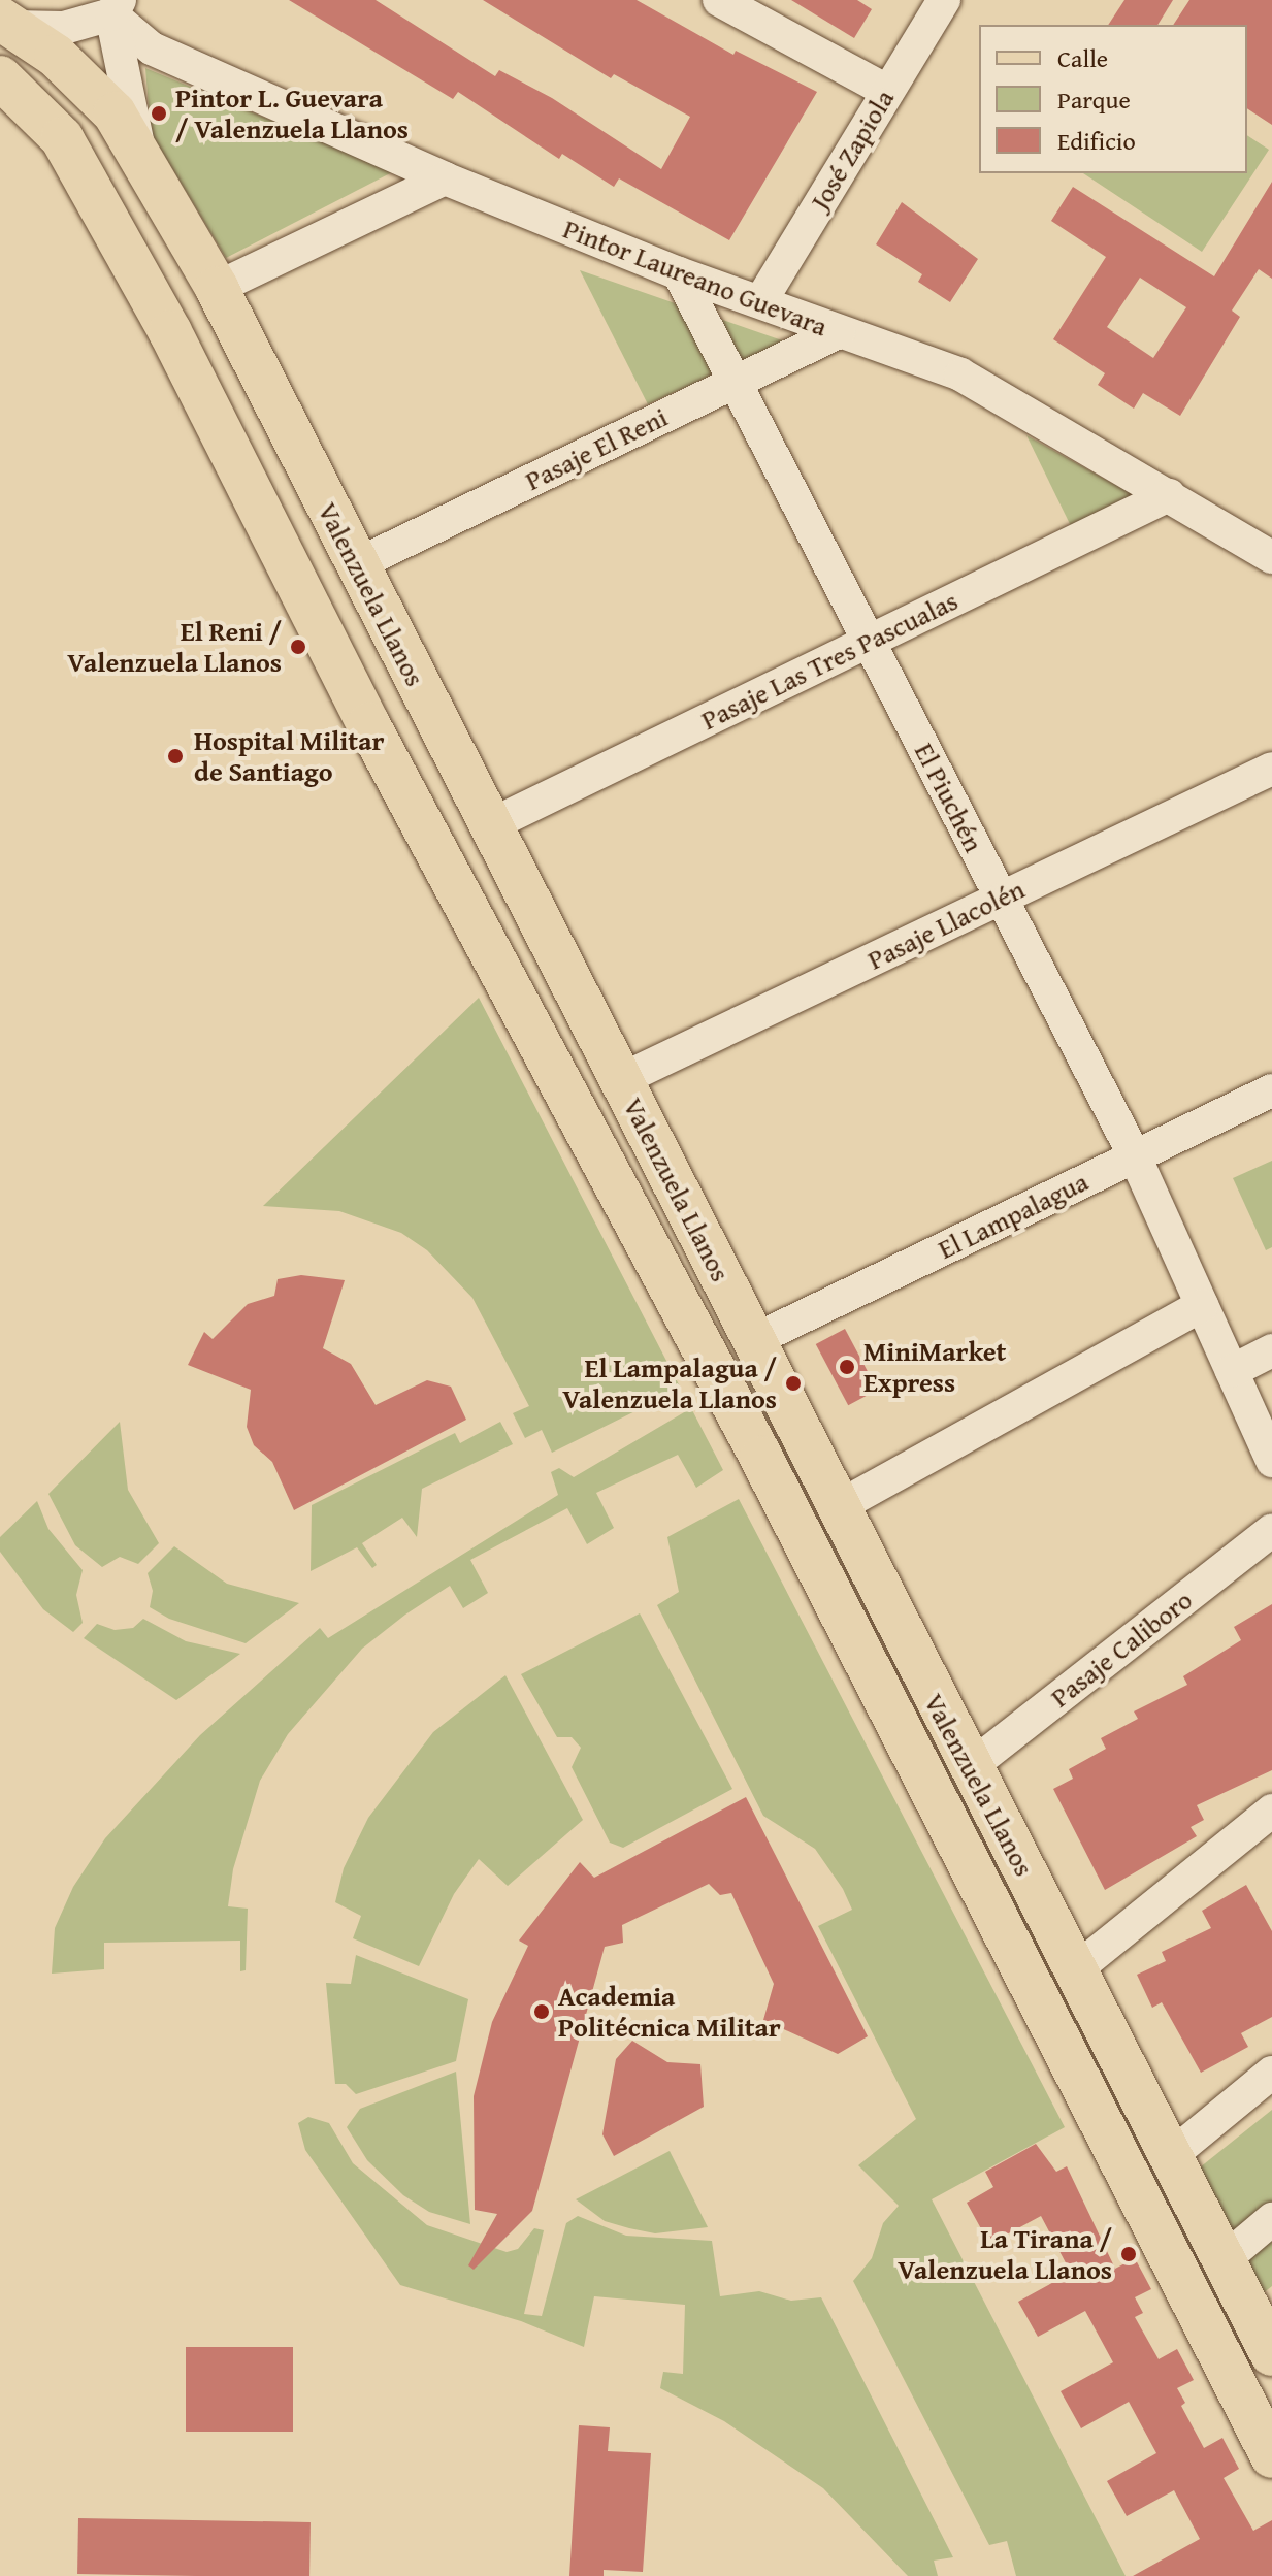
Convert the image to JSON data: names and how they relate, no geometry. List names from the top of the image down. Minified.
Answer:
{"streets":{"main road":["Valenzuela Llanos"],"street":["José Zapiola","Pintor Laureano Guevara","Pasaje El Reni","Pasaje Las Tres Pascualas","El Piuchén","Pasaje Llacolén","El Lampalagua","Pasaje Caliboro"]},"crossings":[["José Zapiola","Pintor Laureano Guevara"],["Pintor Laureano Guevara","Pasaje El Reni"],["Pintor Laureano Guevara","Valenzuela Llanos"],["Pintor Laureano Guevara","Pasaje Las Tres Pascualas"],["Pintor Laureano Guevara","El Piuchén"],["Pasaje El Reni","Valenzuela Llanos"],["Pasaje El Reni","El Piuchén"],["Valenzuela Llanos","Pasaje Las Tres Pascualas"],["Valenzuela Llanos","Pasaje Llacolén"],["Valenzuela Llanos","El Lampalagua"],["Valenzuela Llanos","Pasaje Caliboro"],["Pasaje Las Tres Pascualas","El Piuchén"],["El Piuchén","Pasaje Llacolén"],["El Piuchén","El Lampalagua"]],"places":["Pintor L. Guevara / Valenzuela Llanos","El Reni / Valenzuela Llanos","Hospital Militar de Santiago","MiniMarket Express","El Lampalagua / Valenzuela Llanos","Academia Politécnica Militar","La Tirana / Valenzuela Llanos"],"legend":["Calle","Parque","Edificio"]}
